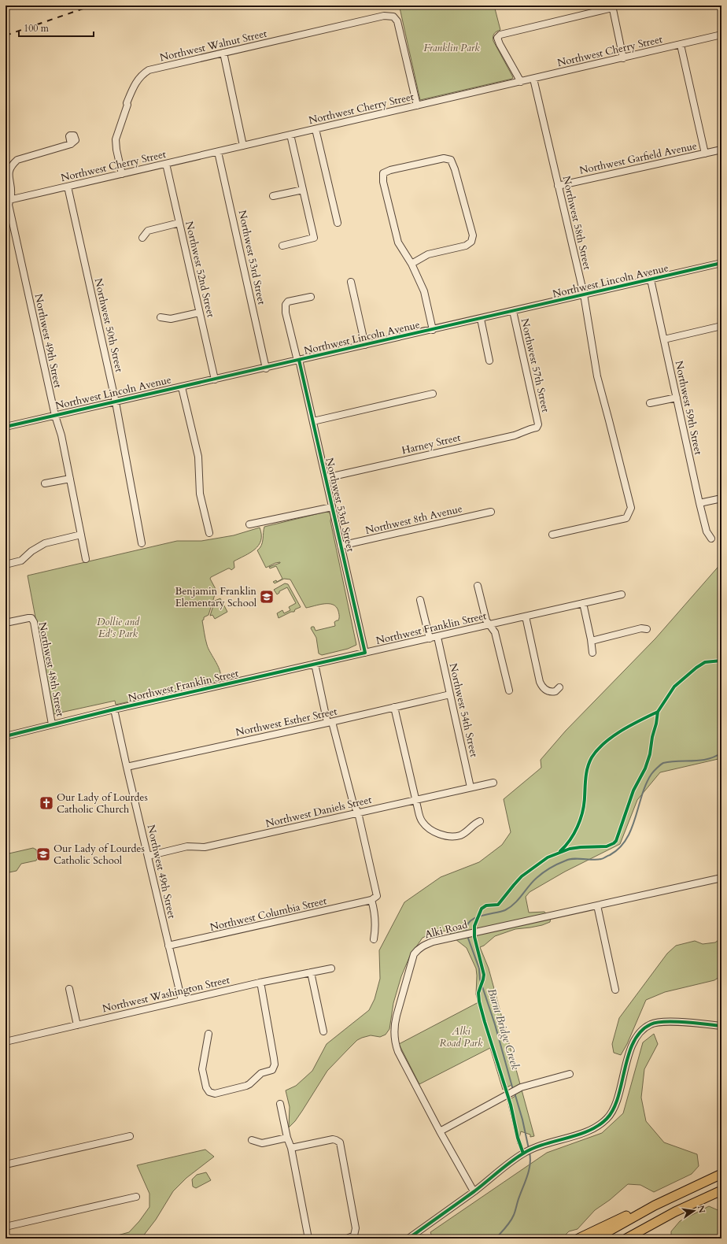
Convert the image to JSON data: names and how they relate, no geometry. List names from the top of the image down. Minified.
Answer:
{"streets":{"street":["Northwest Walnut Street","Northwest Cherry Street","Northwest Garfield Avenue","Northwest 58th Street","Northwest 53rd Street","Northwest 52nd Street","Northwest Lincoln Avenue","Northwest 50th Street","Northwest 49th Street","Northwest 57th Street","Northwest 59th Street","Harney Street","Northwest 8th Avenue","Northwest Franklin Street","Northwest 48th Street","Northwest 54th Street","Northwest Esther Street","Northwest Daniels Street","Northwest Columbia Street","Alki Road","Northwest Washington Street"]},"crossings":[["Northwest Walnut Street","Northwest Cherry Street"],["Northwest Cherry Street","Northwest 58th Street"],["Northwest Cherry Street","Northwest 53rd Street"],["Northwest Cherry Street","Northwest 52nd Street"],["Northwest Cherry Street","Northwest 50th Street"],["Northwest Cherry Street","Northwest 49th Street"],["Northwest Garfield Avenue","Northwest 58th Street"],["Northwest 58th Street","Northwest Lincoln Avenue"],["Northwest 53rd Street","Northwest Lincoln Avenue"],["Northwest 53rd Street","Harney Street"],["Northwest 53rd Street","Northwest 8th Avenue"],["Northwest 53rd Street","Northwest Franklin Street"],["Northwest 52nd Street","Northwest Lincoln Avenue"],["Northwest Lincoln Avenue","Northwest 50th Street"],["Northwest Lincoln Avenue","Northwest 49th Street"],["Northwest Lincoln Avenue","Northwest 57th Street"],["Northwest Lincoln Avenue","Northwest 59th Street"],["Northwest 49th Street","Northwest Franklin Street"],["Northwest 49th Street","Northwest Esther Street"],["Northwest 49th Street","Northwest Daniels Street"],["Northwest 49th Street","Northwest Columbia Street"],["Northwest 49th Street","Northwest Washington Street"],["Northwest 57th Street","Harney Street"],["Northwest Franklin Street","Northwest 48th Street"],["Northwest Franklin Street","Northwest 54th Street"],["Northwest 54th Street","Northwest Esther Street"],["Northwest 54th Street","Northwest Daniels Street"]],"water":["Burnt Bridge Creek"],"parks":["Franklin Park","Dollie and Ed's Park","Alki Road Park"],"places":{"school or university":["Benjamin Franklin Elementary School","Our Lady of Lourdes Catholic School"],"church":["Our Lady of Lourdes Catholic Church"]},"scale_bar":"100 m","north":"right"}
